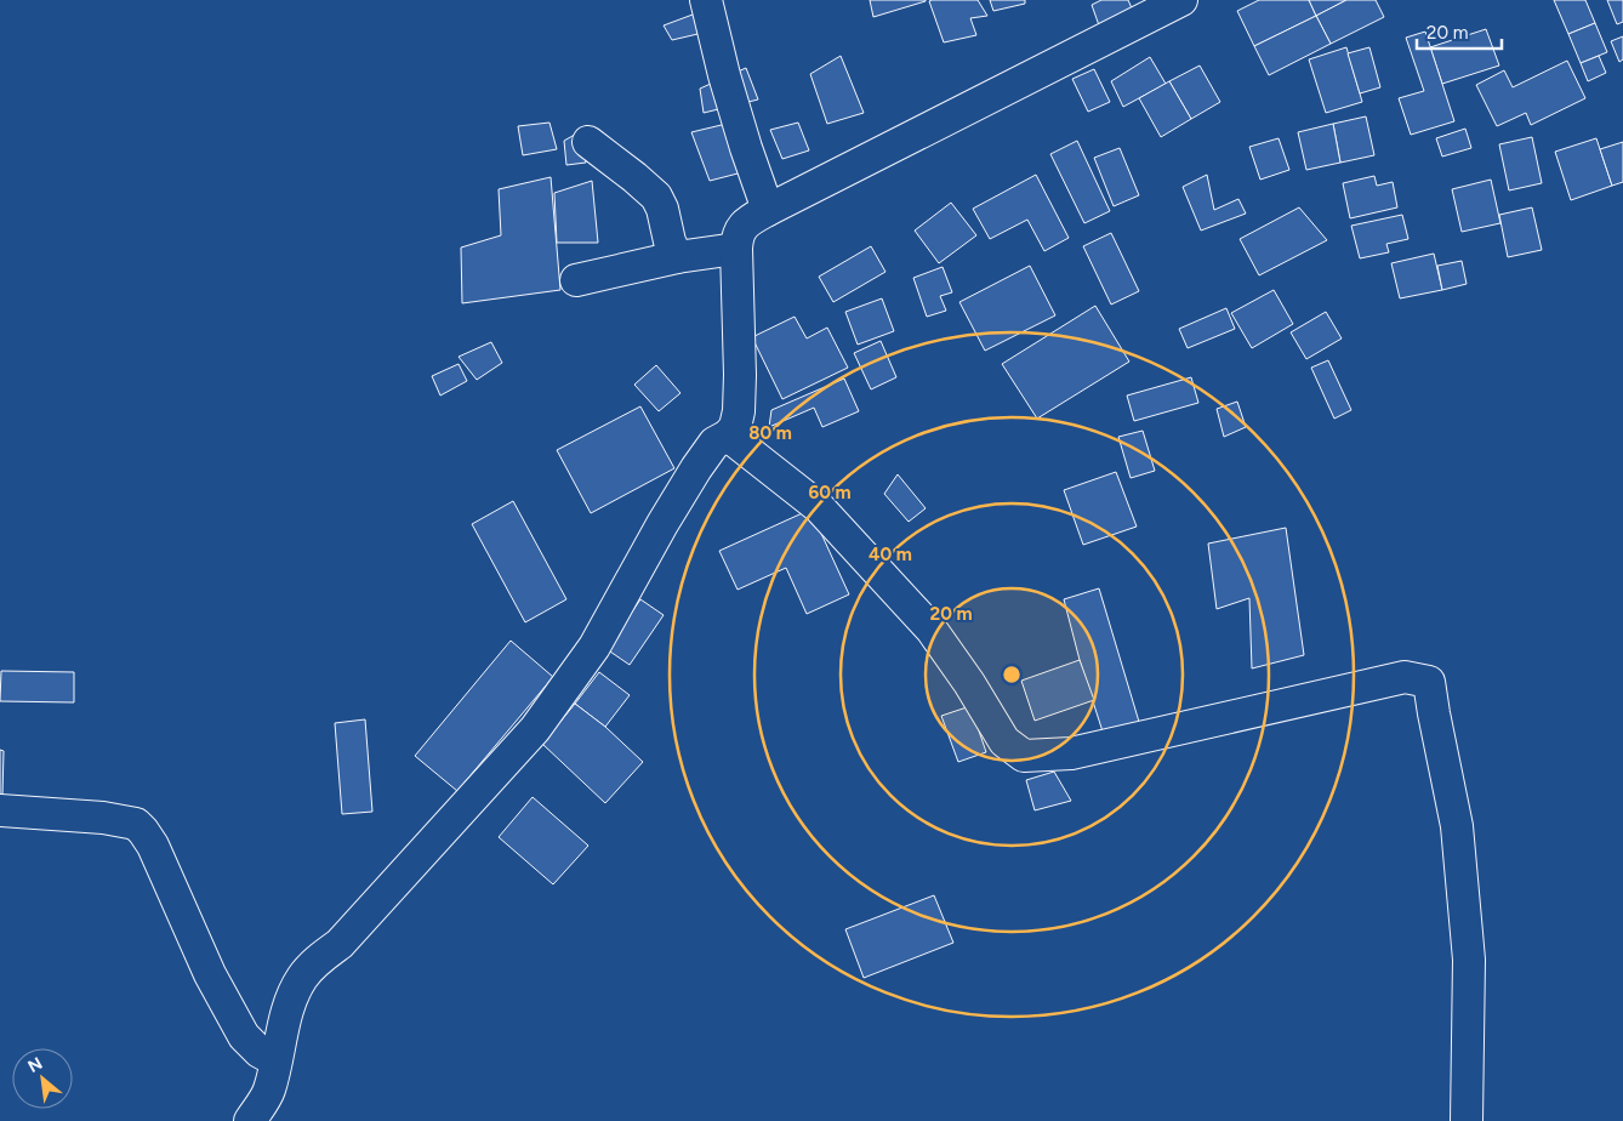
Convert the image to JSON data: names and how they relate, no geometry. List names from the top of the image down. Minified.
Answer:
{"scale_bar":"20 m","north":"top left","rings":["80 m","60 m","40 m","20 m"]}
